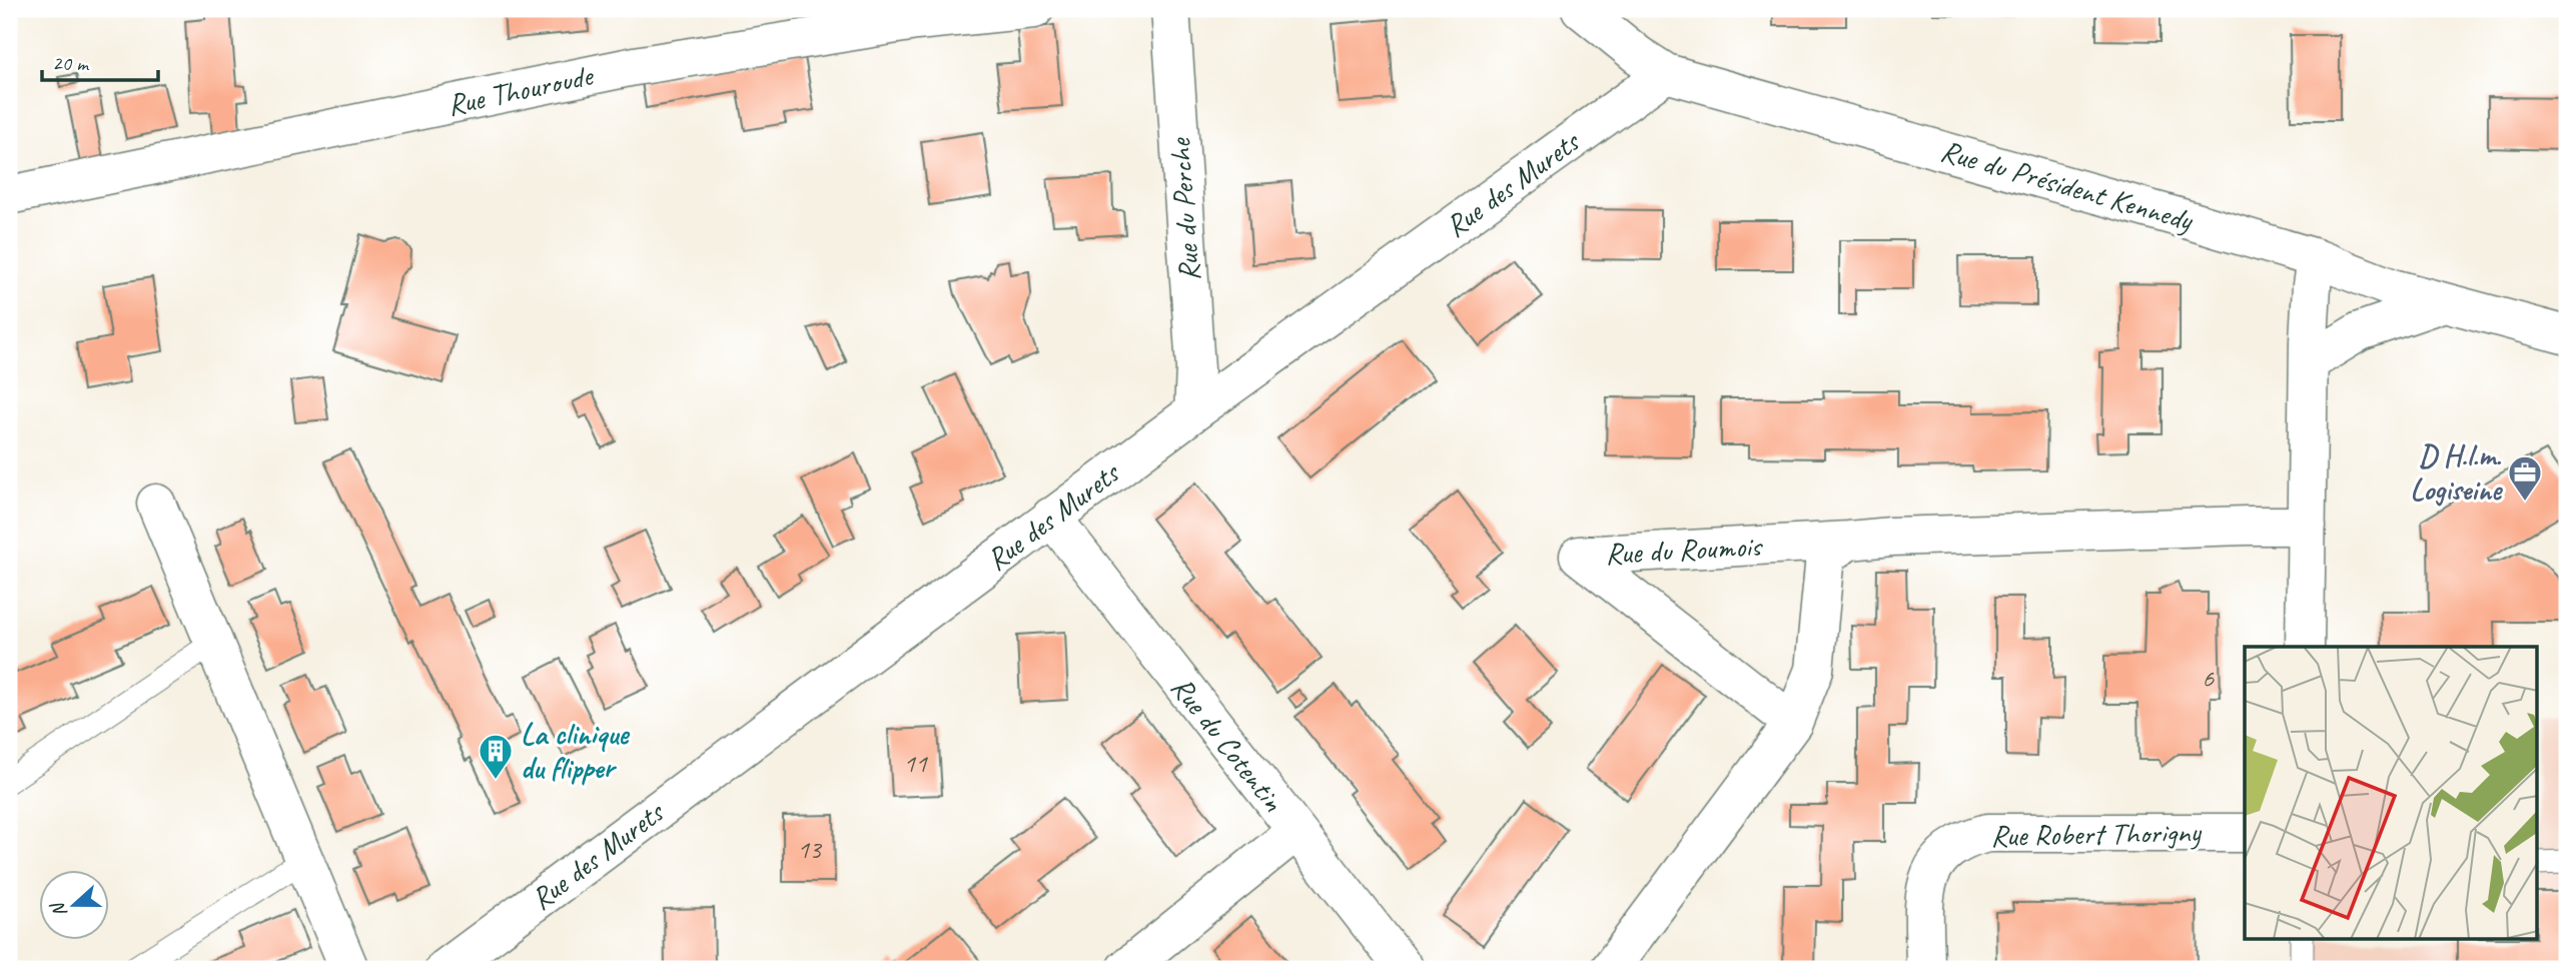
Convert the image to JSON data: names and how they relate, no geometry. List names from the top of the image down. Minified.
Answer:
{"streets":{"street":["Rue Thouroude","Rue des Murets","Rue du Président Kennedy","Rue du Perche","Rue du Roumois","Rue du Cotentin","Rue Robert Thorigny"]},"crossings":[["Rue des Murets","Rue du Président Kennedy"],["Rue des Murets","Rue du Perche"],["Rue des Murets","Rue du Cotentin"]],"places":{"office":["D H.l.m. Logiseine"],"building":["La clinique du flipper"]},"house_numbers":["6","11","13"],"scale_bar":"20 m","north":"left"}
